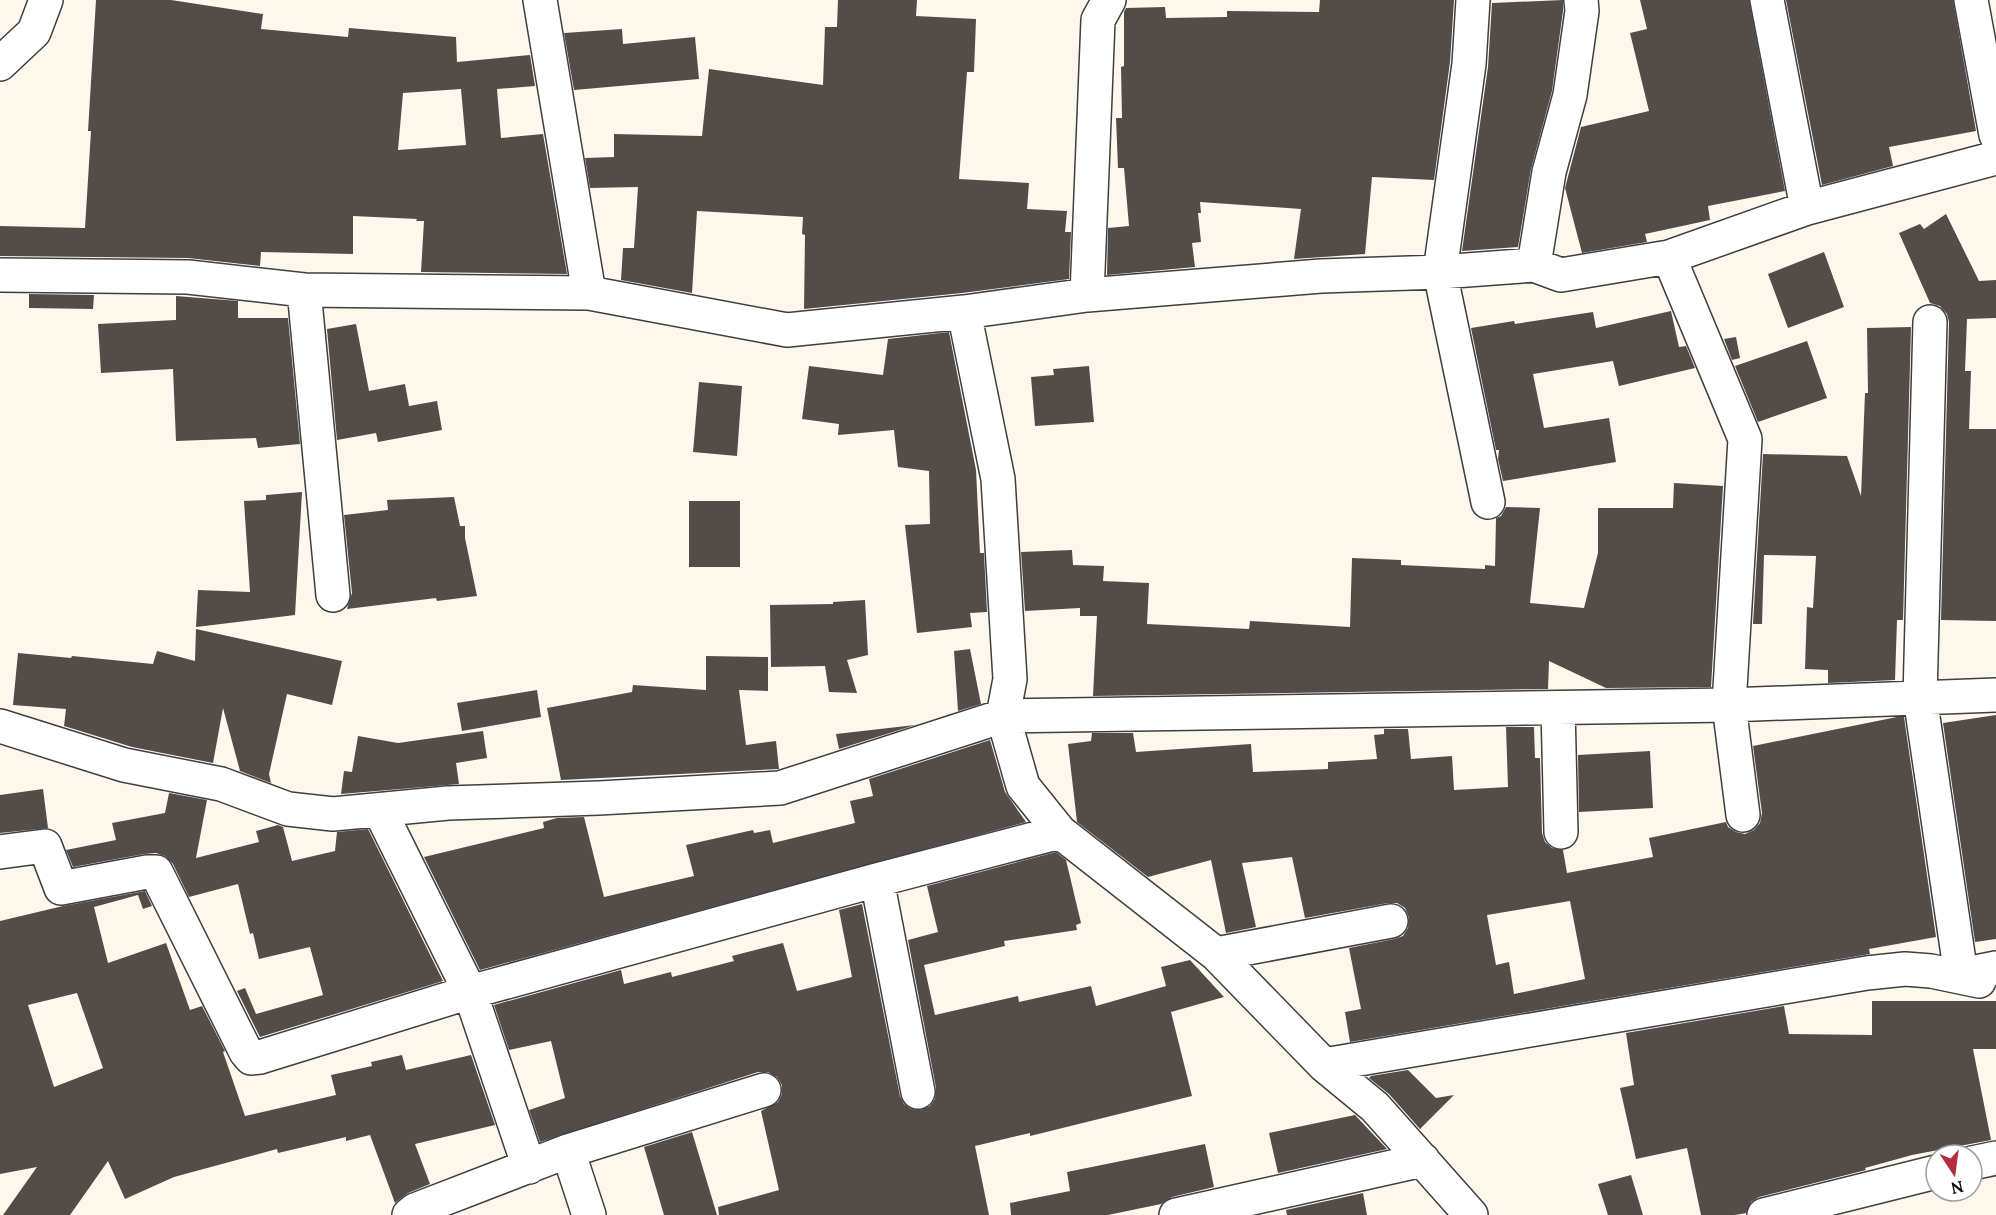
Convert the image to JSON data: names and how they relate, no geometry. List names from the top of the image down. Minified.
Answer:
{"north":"bottom"}
